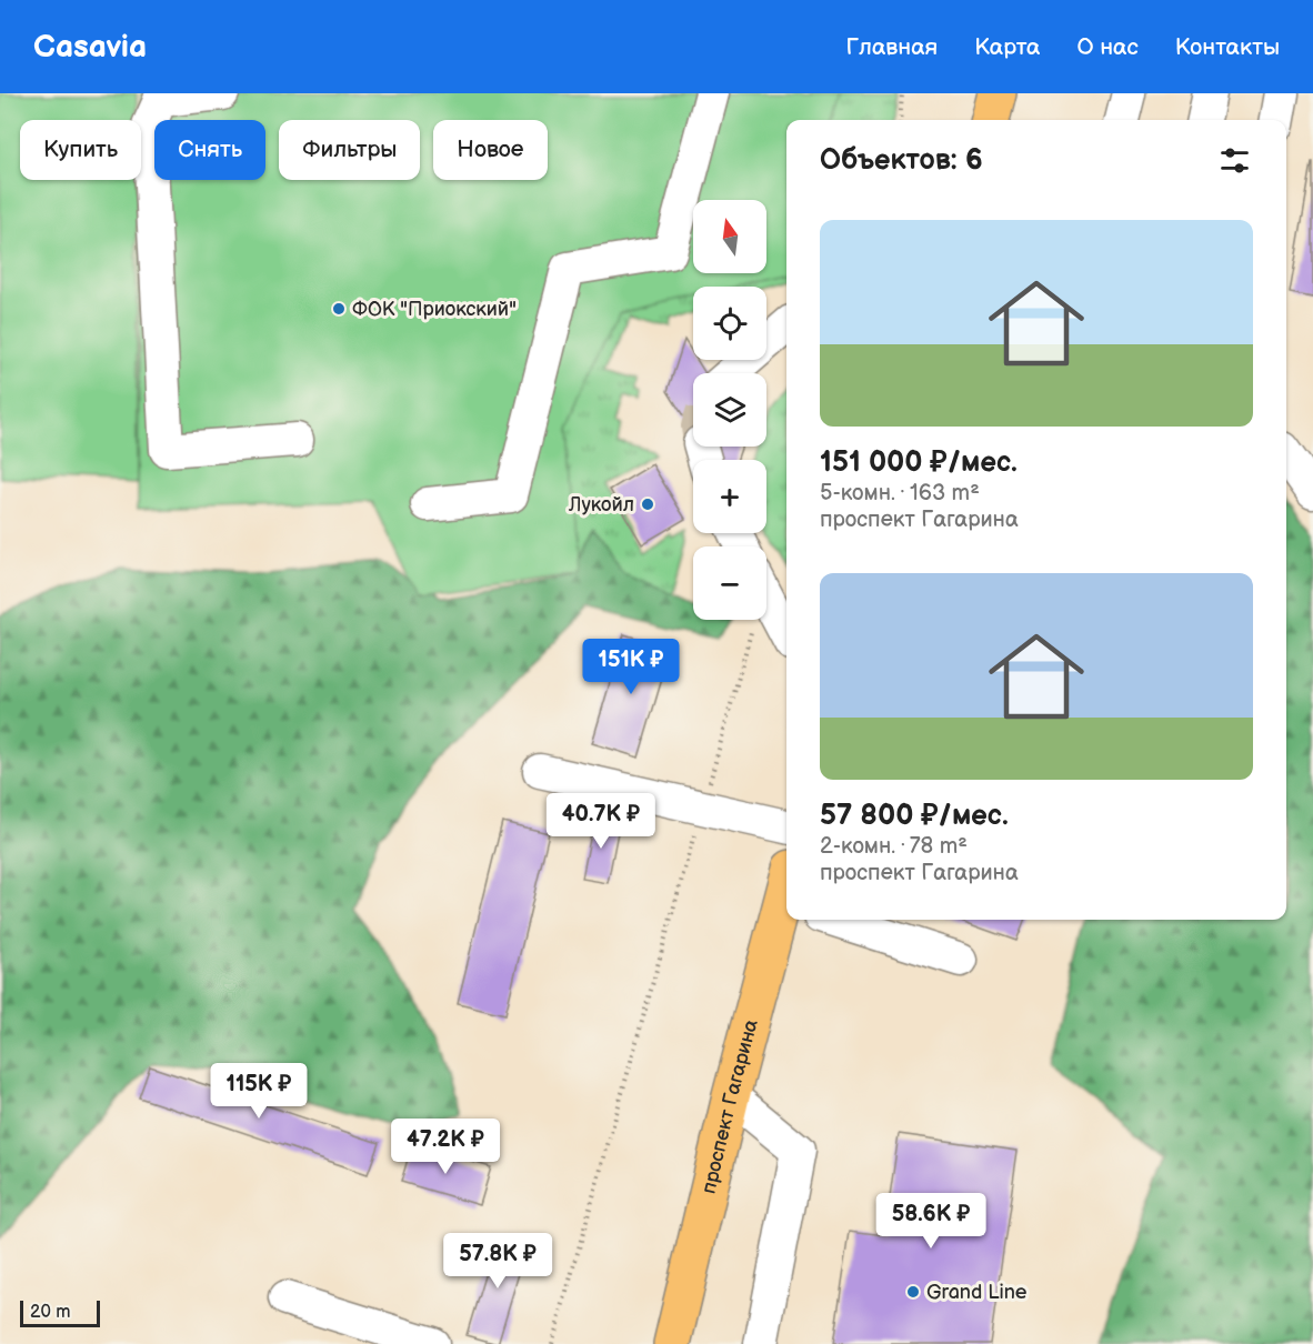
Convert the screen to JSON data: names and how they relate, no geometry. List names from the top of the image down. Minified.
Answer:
{"streets":{"main road":["проспект Гагарина"]},"places":["ФОК \"Приокский\"","Лукойл","Grand Line"],"scale_bar":"20 m","north":"top","page":{"header":"Casavia","nav":["Главная","Карта","О нас","Контакты"],"chip":["Купить","Снять","Фильтры","Новое"],"heading":"Объектов: 6","map_buttons":["+","−"],"list":[{"name":"151 000 ₽/мес.","note":"5-комн. · 163 m² · проспект Гагарина"},{"name":"57 800 ₽/мес.","note":"2-комн. · 78 m² · проспект Гагарина"}],"price":["151K ₽","40.7K ₽","115K ₽","47.2K ₽","58.6K ₽","57.8K ₽"],"scale":"20 m"}}
